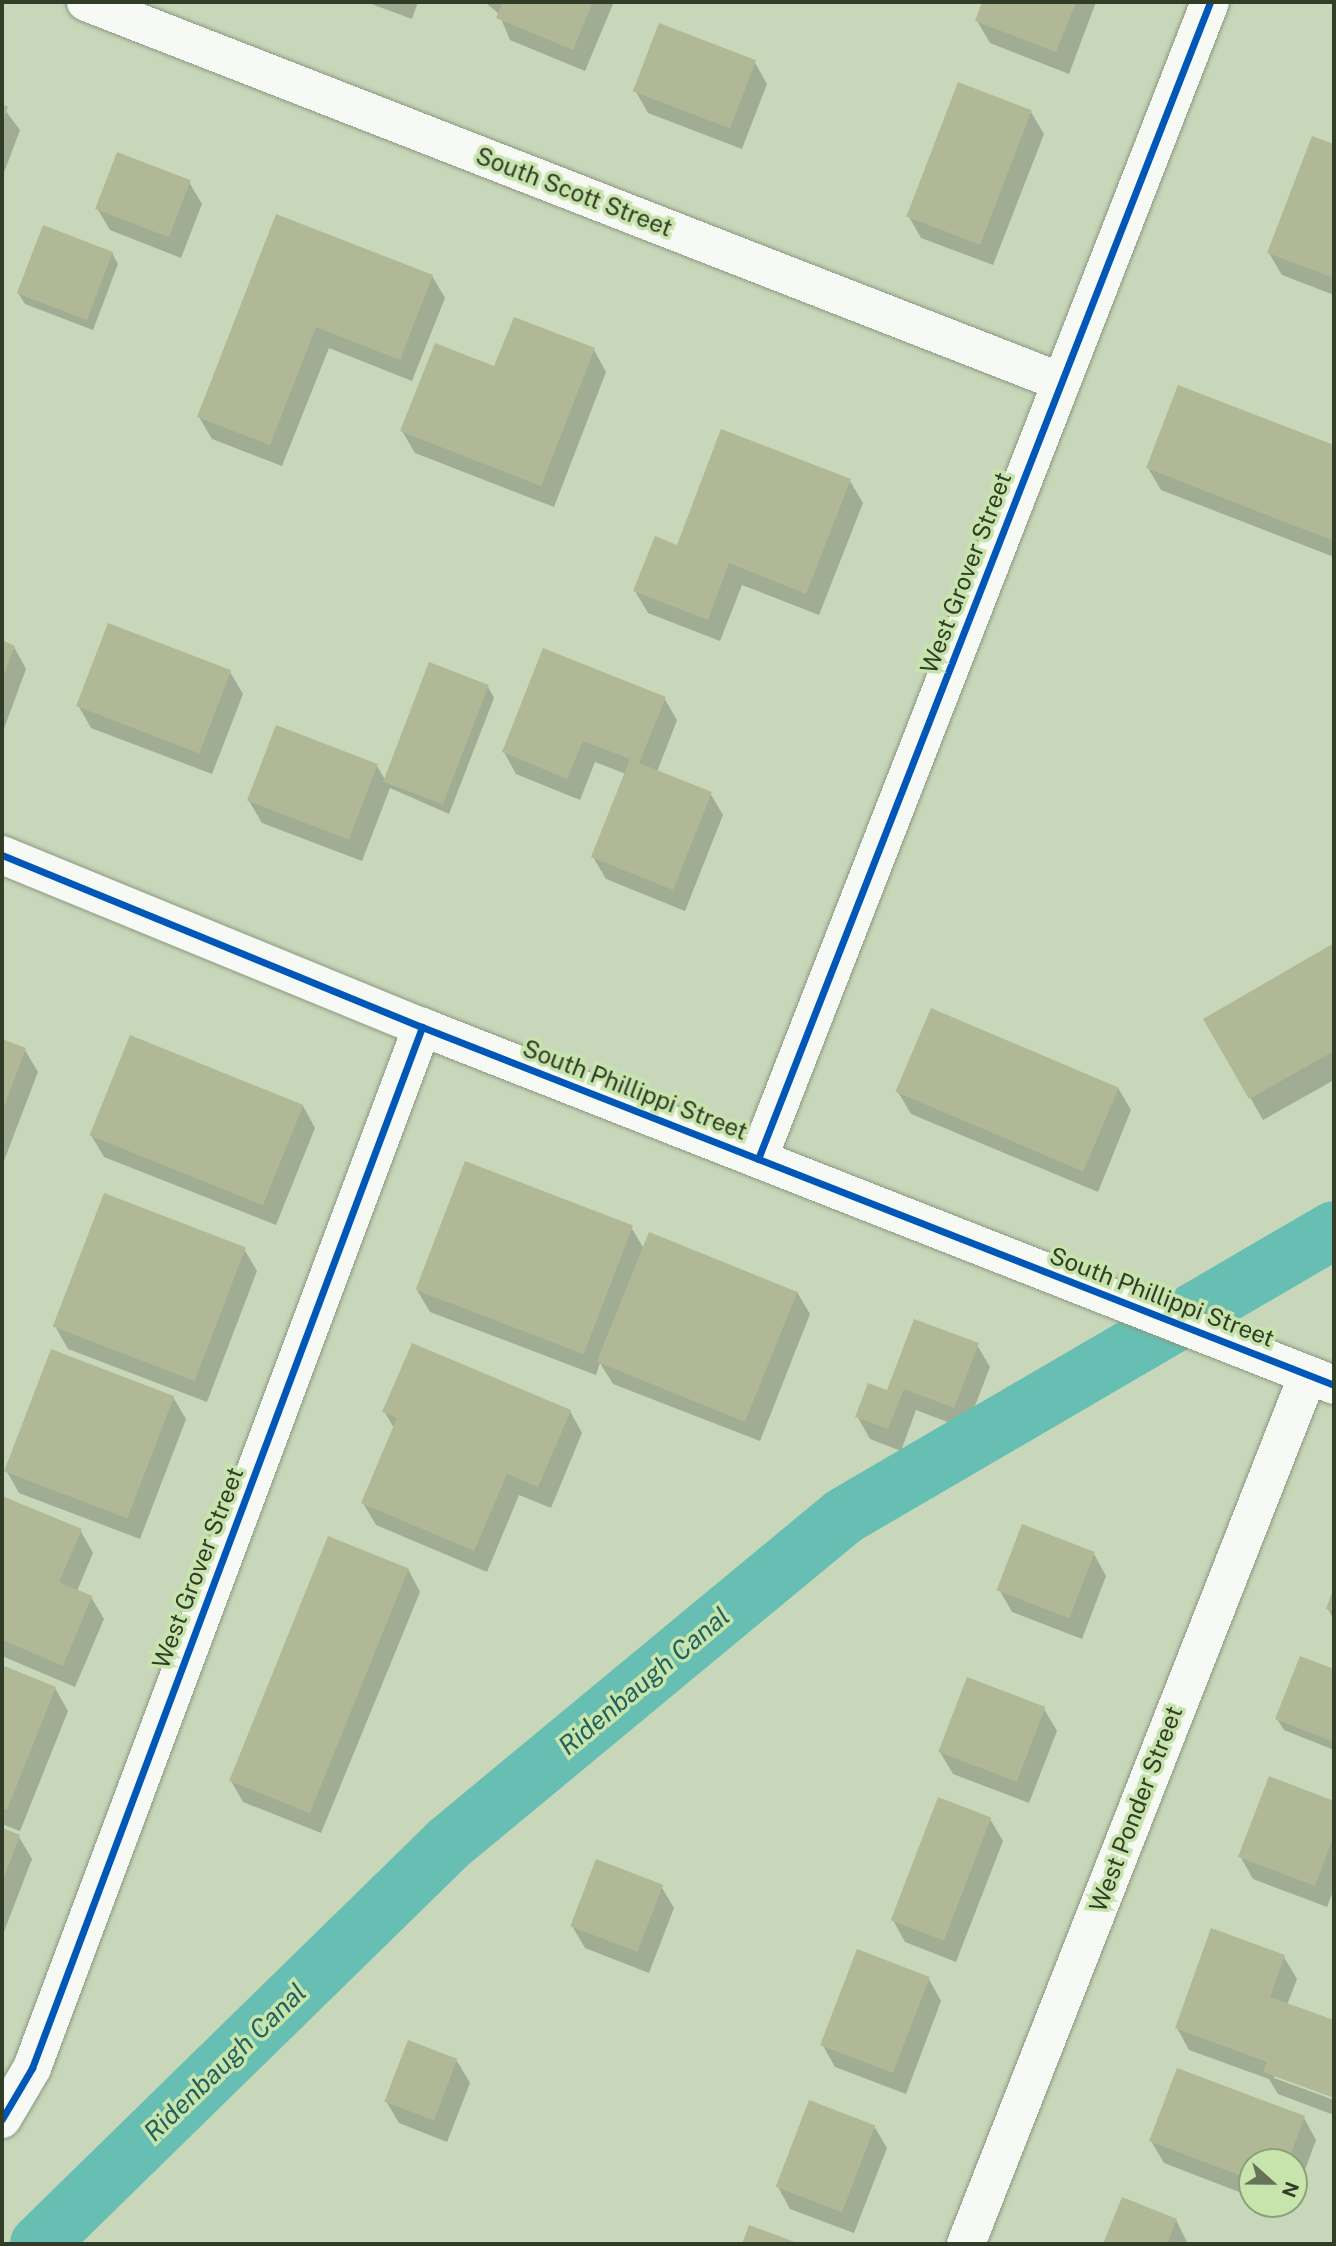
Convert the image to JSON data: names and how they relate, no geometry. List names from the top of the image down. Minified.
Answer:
{"streets":{"street":["South Scott Street","West Grover Street","South Phillippi Street","West Ponder Street"]},"crossings":[["South Scott Street","West Grover Street"],["West Grover Street","South Phillippi Street"],["South Phillippi Street","West Ponder Street"]],"water":["Ridenbaugh Canal"],"north":"right"}
